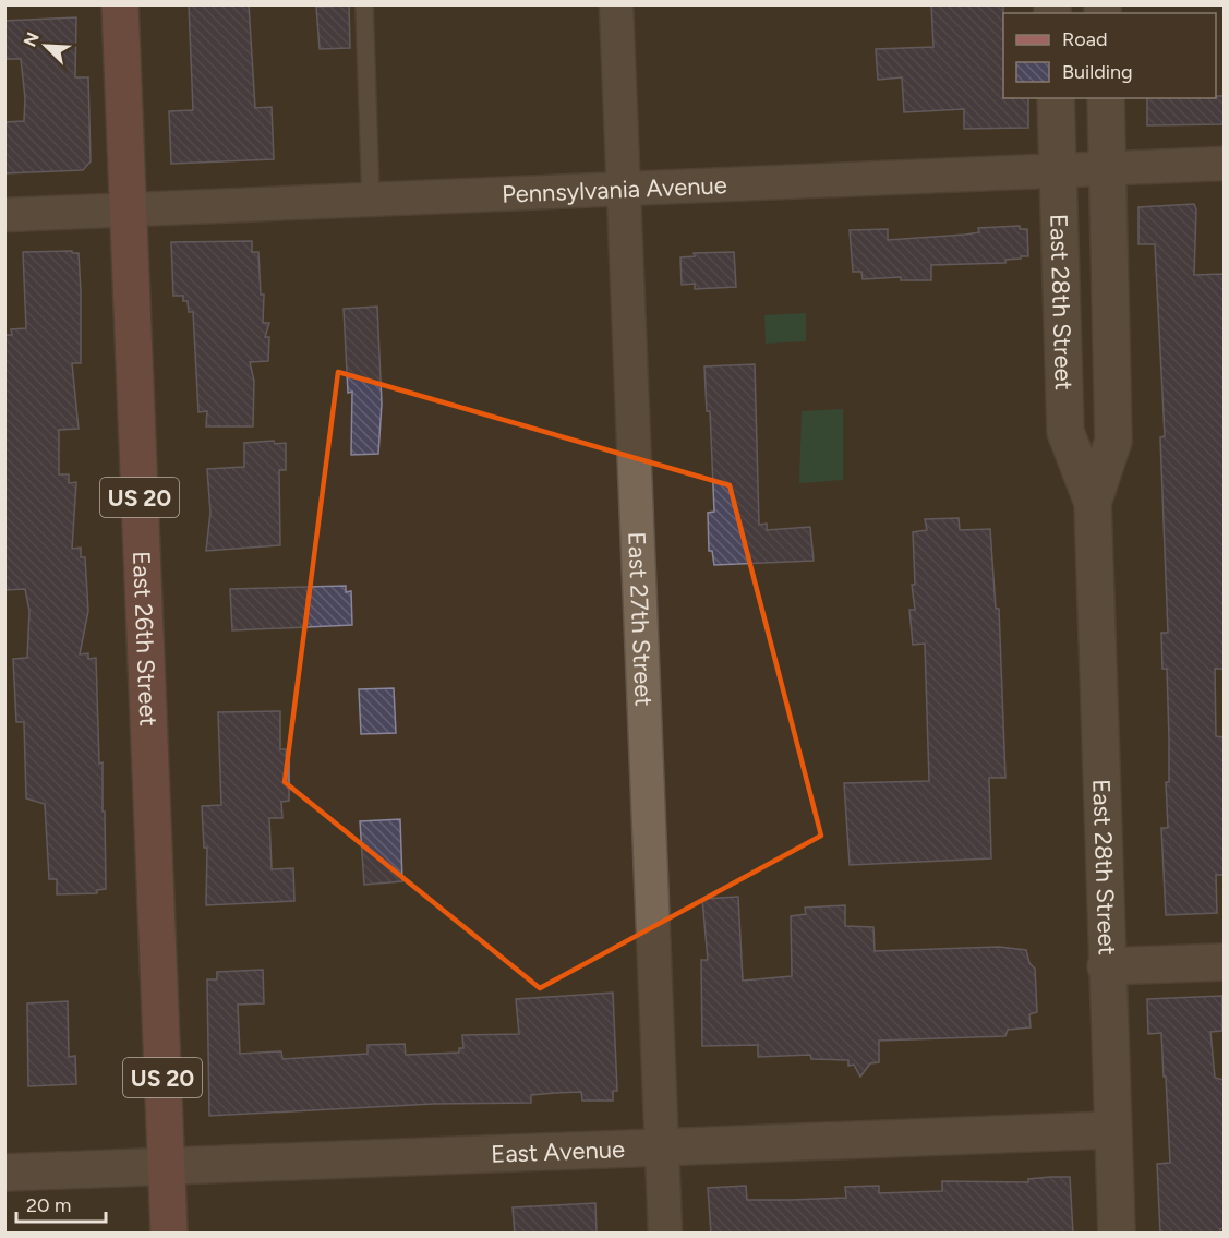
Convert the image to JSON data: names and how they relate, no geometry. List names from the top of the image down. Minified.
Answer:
{"streets":{"main road":["US 20","East 26th Street"],"street":["Pennsylvania Avenue","East 28th Street","East 27th Street","East Avenue"]},"crossings":[["Pennsylvania Avenue","East 28th Street"],["Pennsylvania Avenue","East 27th Street"],["Pennsylvania Avenue","East 26th Street"],["East 28th Street","East Avenue"],["East 27th Street","East Avenue"],["East 26th Street","East Avenue"]],"legend":["Road","Building"],"scale_bar":"20 m","north":"top left"}
